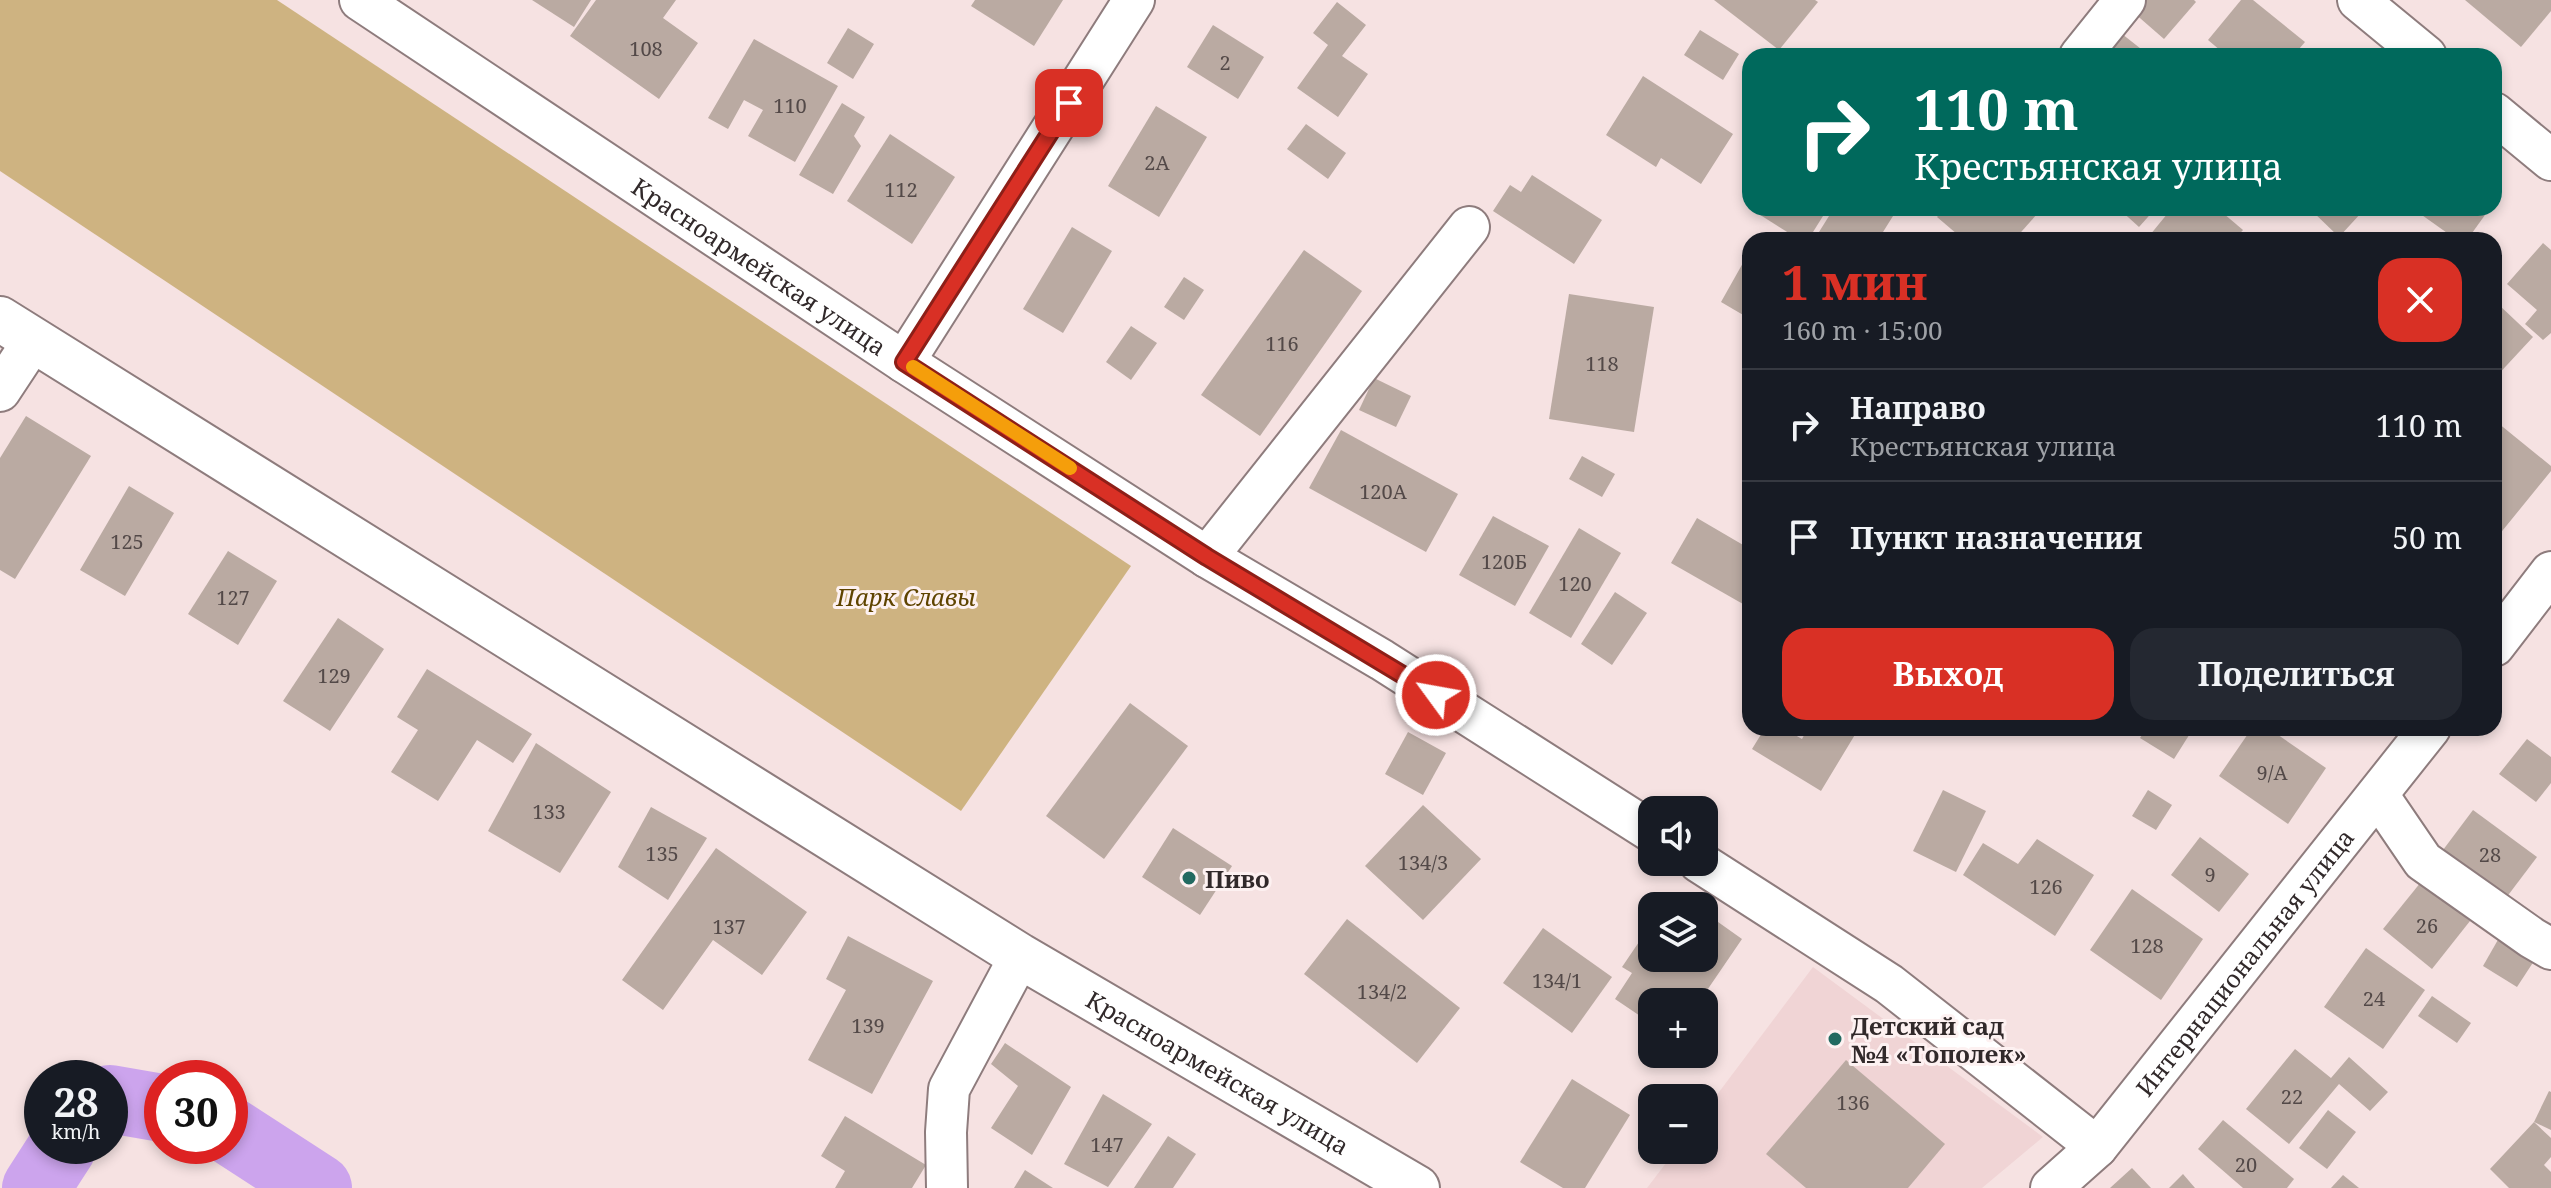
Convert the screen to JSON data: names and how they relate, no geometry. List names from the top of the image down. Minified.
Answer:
{"streets":{"main road":["Красноармейская улица"],"street":["Интернациональная улица"]},"parks":["Парк Славы"],"places":["Пиво","Детский сад №4 «Тополек»"],"house_numbers":["108","2","110","2А","112","116","118","120А","125","120Б","120","127","129","9/А","133","135","28","134/3","9","126","26","137","128","134/1","134/2","24","139","22","136","147","20"],"page":{"turn":["110 m","Крестьянская улица"],"heading":["1 мин","160 m · 15:00"],"list":[{"name":"Направо","note":"Крестьянская улица","value":"110 m"},{"name":"Пункт назначения","value":"50 m"}],"buttons":["Выход","Поделиться"],"map_buttons":["+","−"],"speed":"28 km/h","limit":"30"}}
